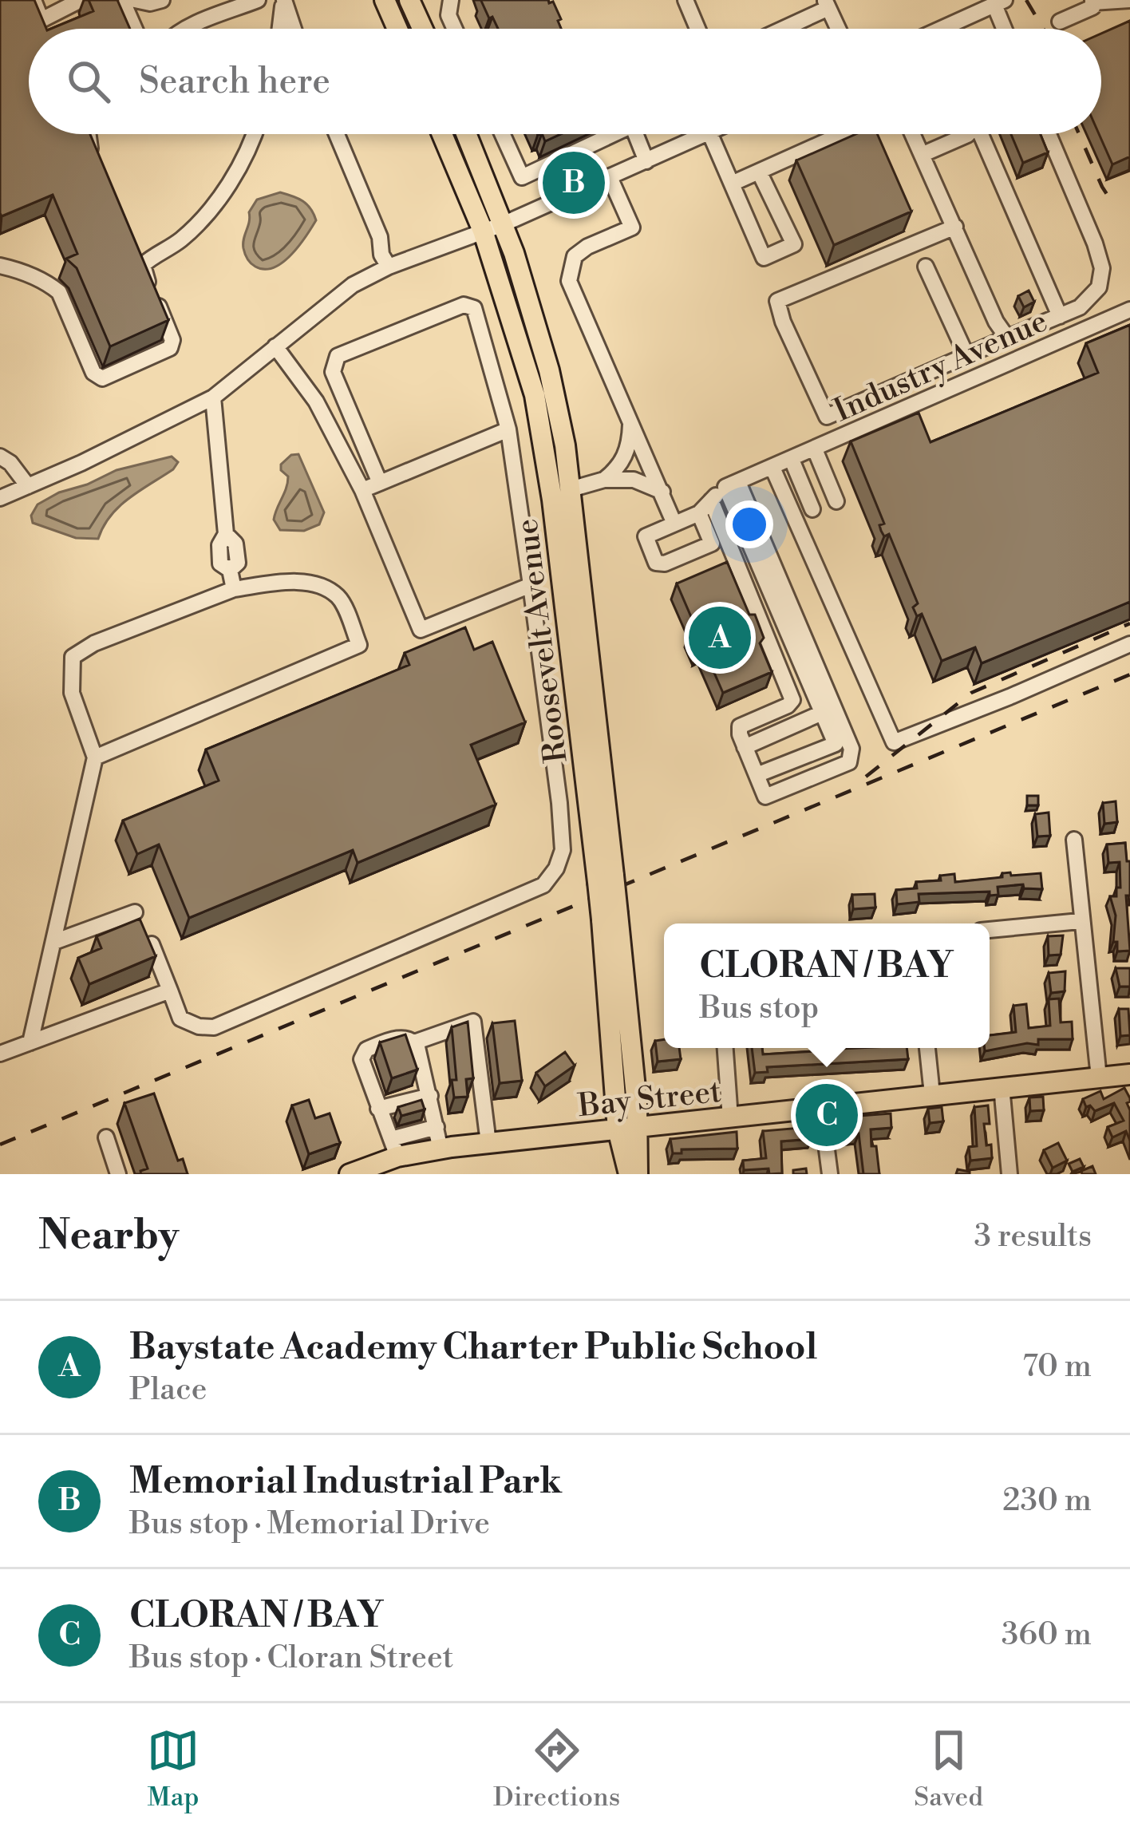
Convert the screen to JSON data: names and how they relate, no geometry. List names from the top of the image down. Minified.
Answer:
{"streets":{"main road":["Roosevelt Avenue","Bay Street"],"street":["Industry Avenue"]},"crossings":[["Roosevelt Avenue","Bay Street"]],"page":{"search":"Search here","pins":["B","A","C"],"popup":["CLORAN / BAY","Bus stop"],"heading":["Nearby","3 results"],"list":[{"mark":"A","name":"Baystate Academy Charter Public School","note":"Place","value":"70 m"},{"mark":"B","name":"Memorial Industrial Park","note":"Bus stop · Memorial Drive","value":"230 m"},{"mark":"C","name":"CLORAN / BAY","note":"Bus stop · Cloran Street","value":"360 m"}],"nav":["Map","Directions","Saved"]}}
